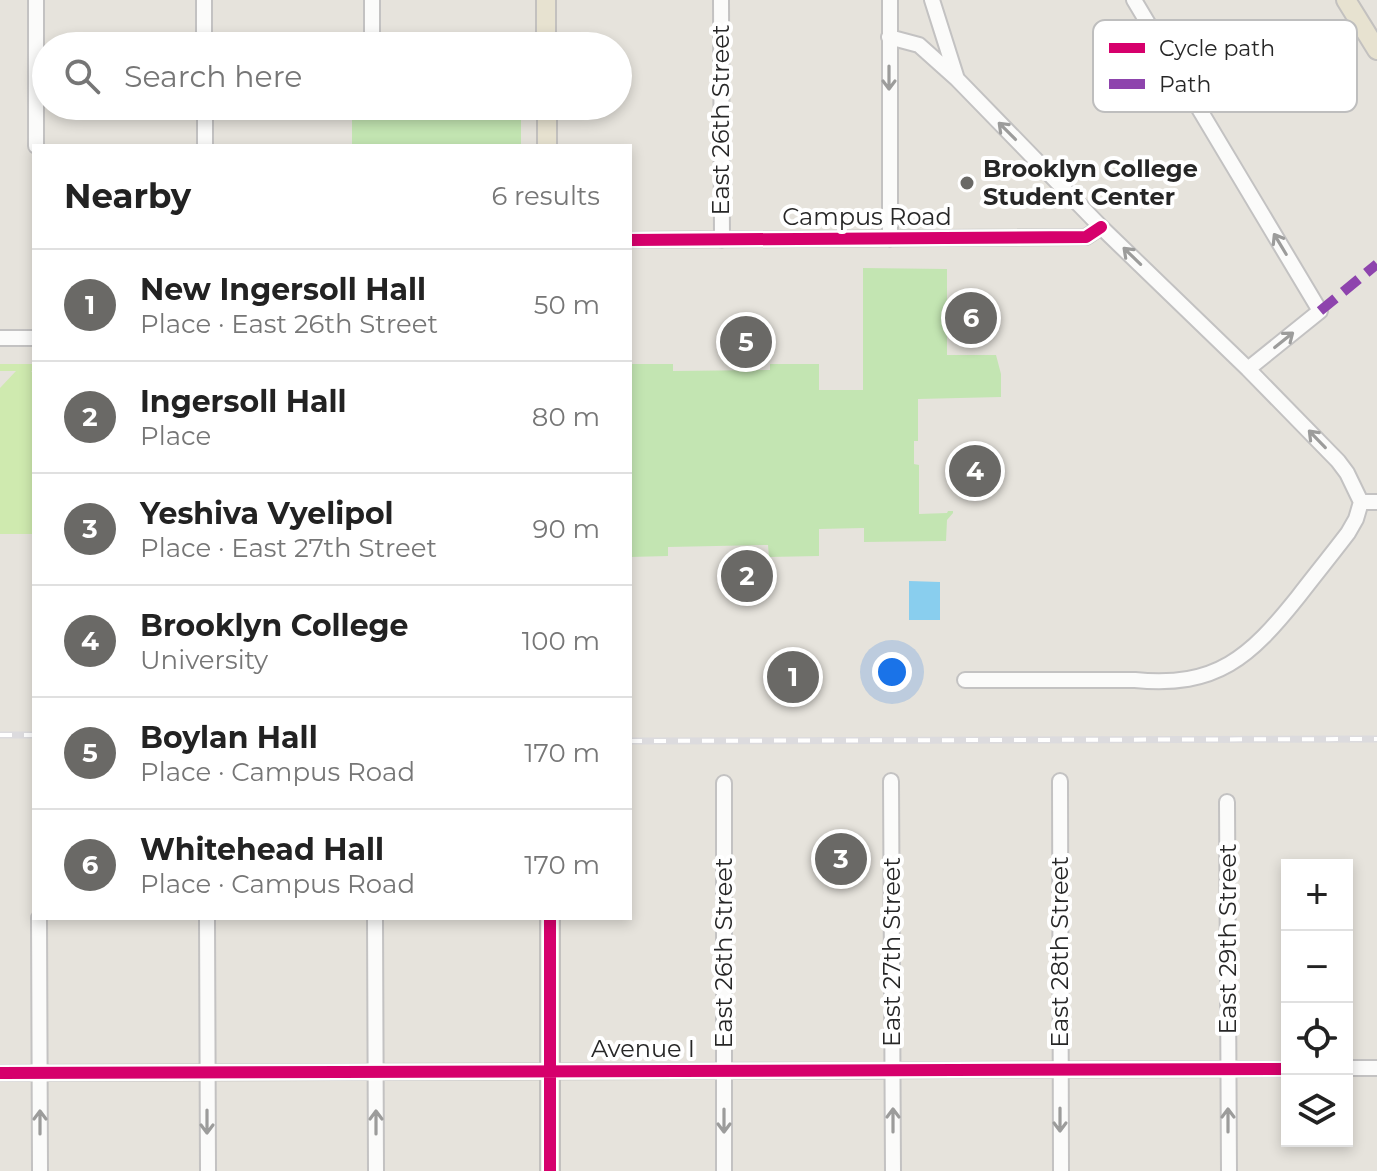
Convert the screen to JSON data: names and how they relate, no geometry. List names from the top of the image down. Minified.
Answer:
{"streets":{"street":["East 26th Street","Campus Road","East 29th Street","East 27th Street","East 28th Street","Avenue I"]},"crossings":[["East 26th Street","Campus Road"],["East 26th Street","Avenue I"],["East 29th Street","Avenue I"],["East 27th Street","Avenue I"],["East 28th Street","Avenue I"]],"places":["Brooklyn College Student Center"],"legend":["Cycle path","Path"],"page":{"search":"Search here","heading":["Nearby","6 results"],"list":[{"mark":"1","name":"New Ingersoll Hall","note":"Place · East 26th Street","value":"50 m"},{"mark":"2","name":"Ingersoll Hall","note":"Place","value":"80 m"},{"mark":"3","name":"Yeshiva Vyelipol","note":"Place · East 27th Street","value":"90 m"},{"mark":"4","name":"Brooklyn College","note":"University","value":"100 m"},{"mark":"5","name":"Boylan Hall","note":"Place · Campus Road","value":"170 m"},{"mark":"6","name":"Whitehead Hall","note":"Place · Campus Road","value":"170 m"}],"pins":["6","5","4","2","1","3"],"map_buttons":["+","−"]}}
